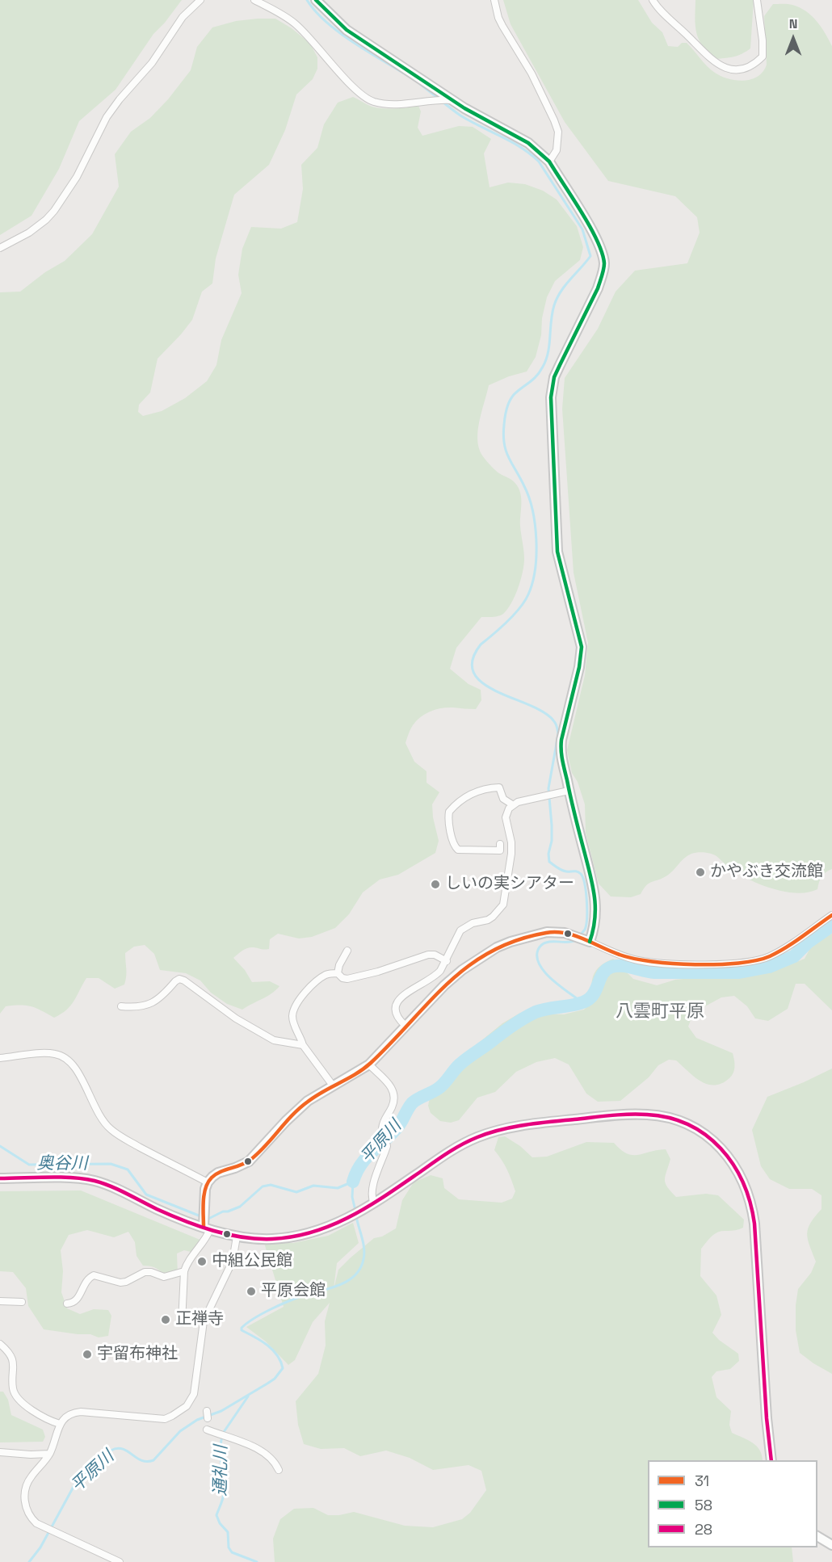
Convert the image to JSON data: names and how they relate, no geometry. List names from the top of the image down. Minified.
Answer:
{"districts":["八雲町平原"],"water":["平原川","奥谷川","通礼川"],"places":["かやぶき交流館","しいの実シアター","中組公民館","平原会館","正禅寺","宇留布神社"],"lines":["transit line 58","transit line 31","transit line 28"],"legend":["31","58","28"],"north":"top"}
